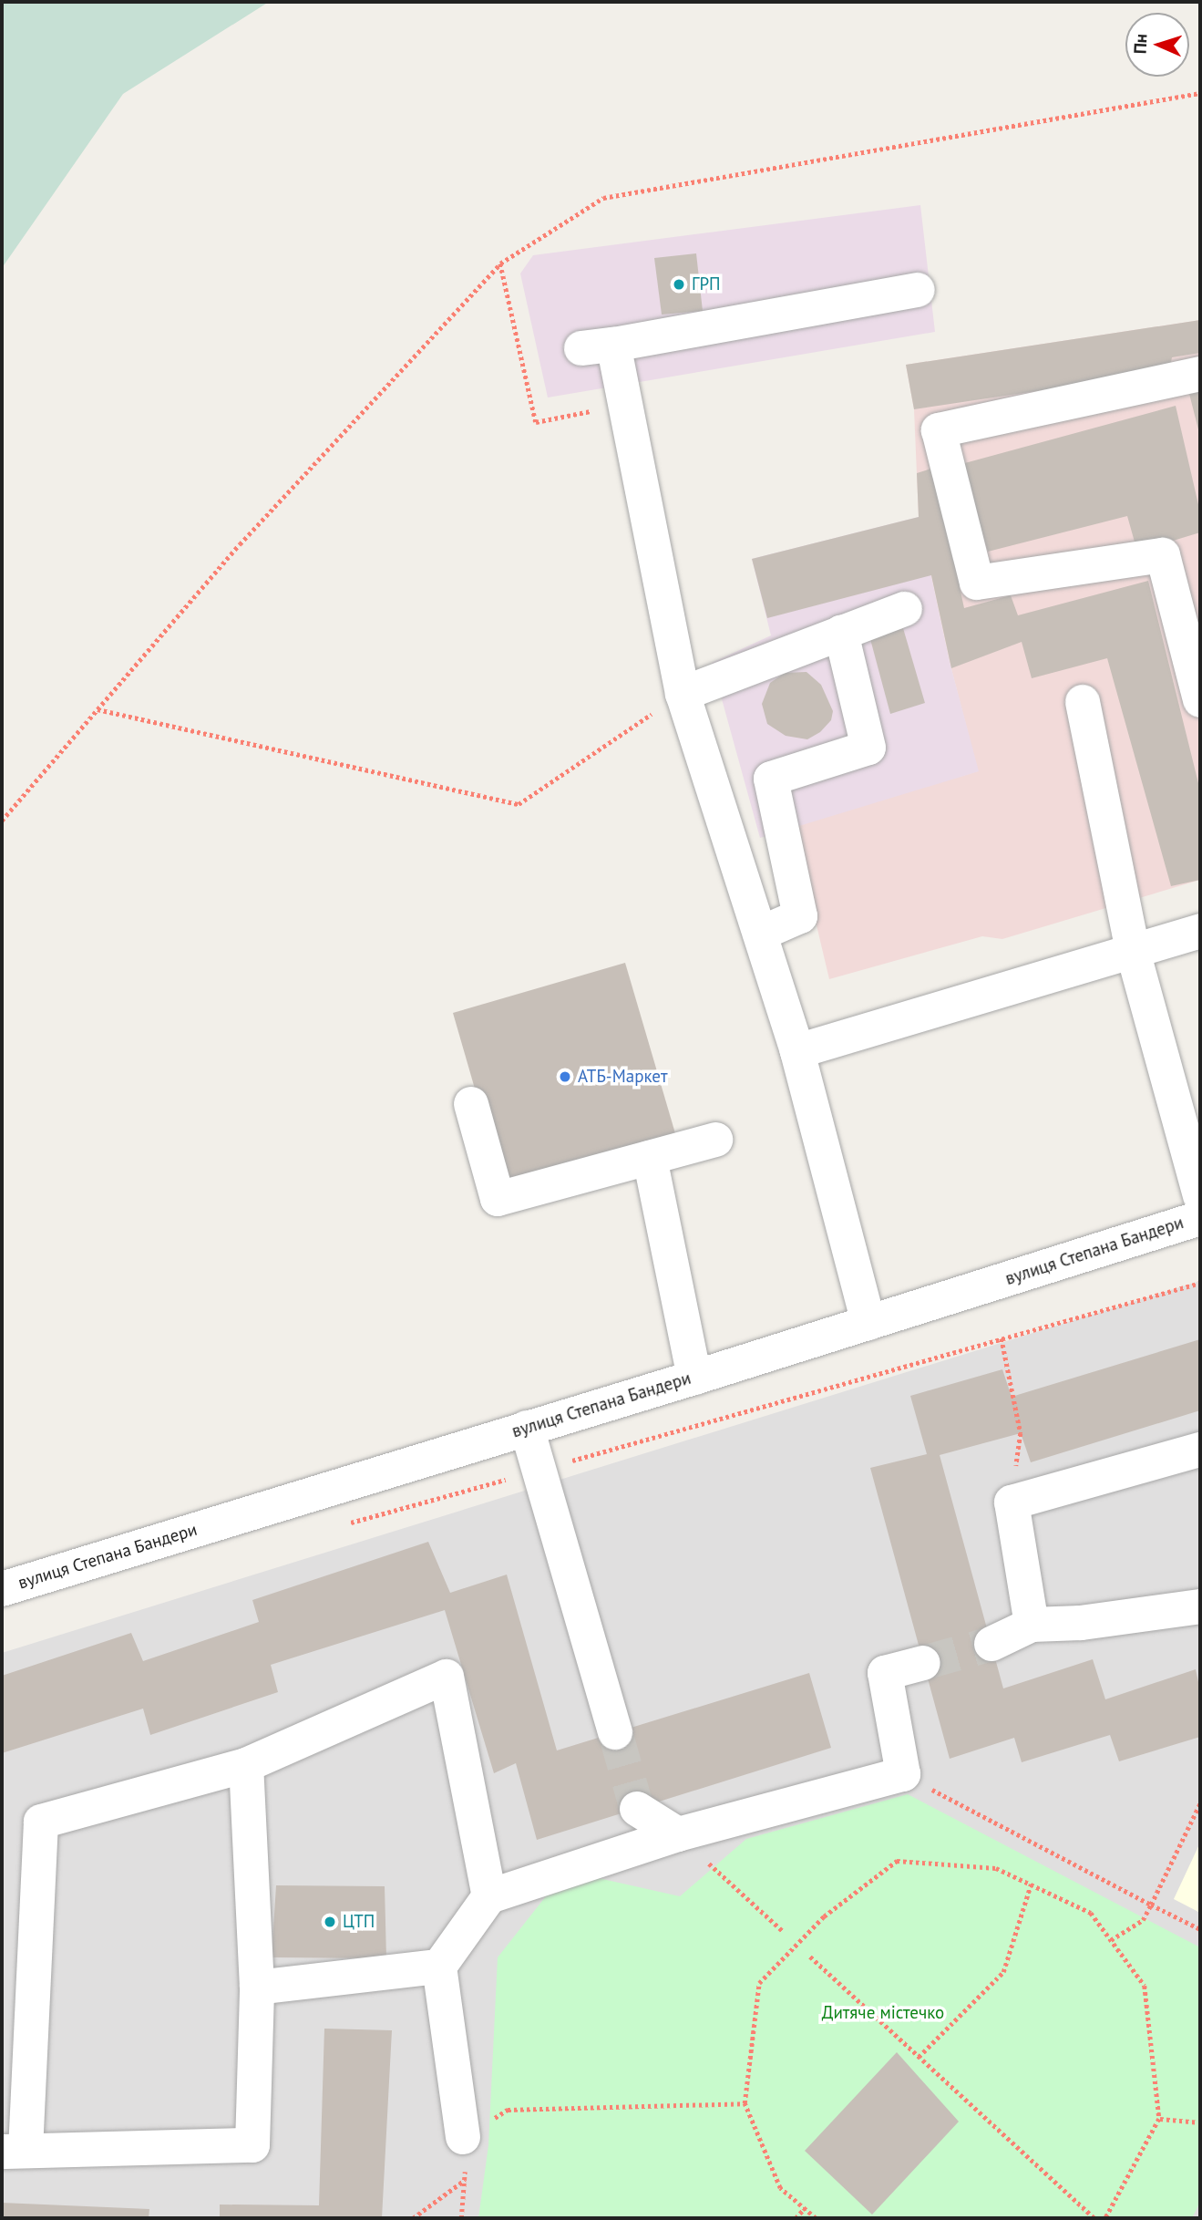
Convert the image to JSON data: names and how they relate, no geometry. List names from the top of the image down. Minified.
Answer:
{"streets":{"street":["вулиця Степана Бандери"]},"parks":["Дитяче містечко"],"places":["ГРП","АТБ-Маркет","ЦТП"],"north":"left"}
